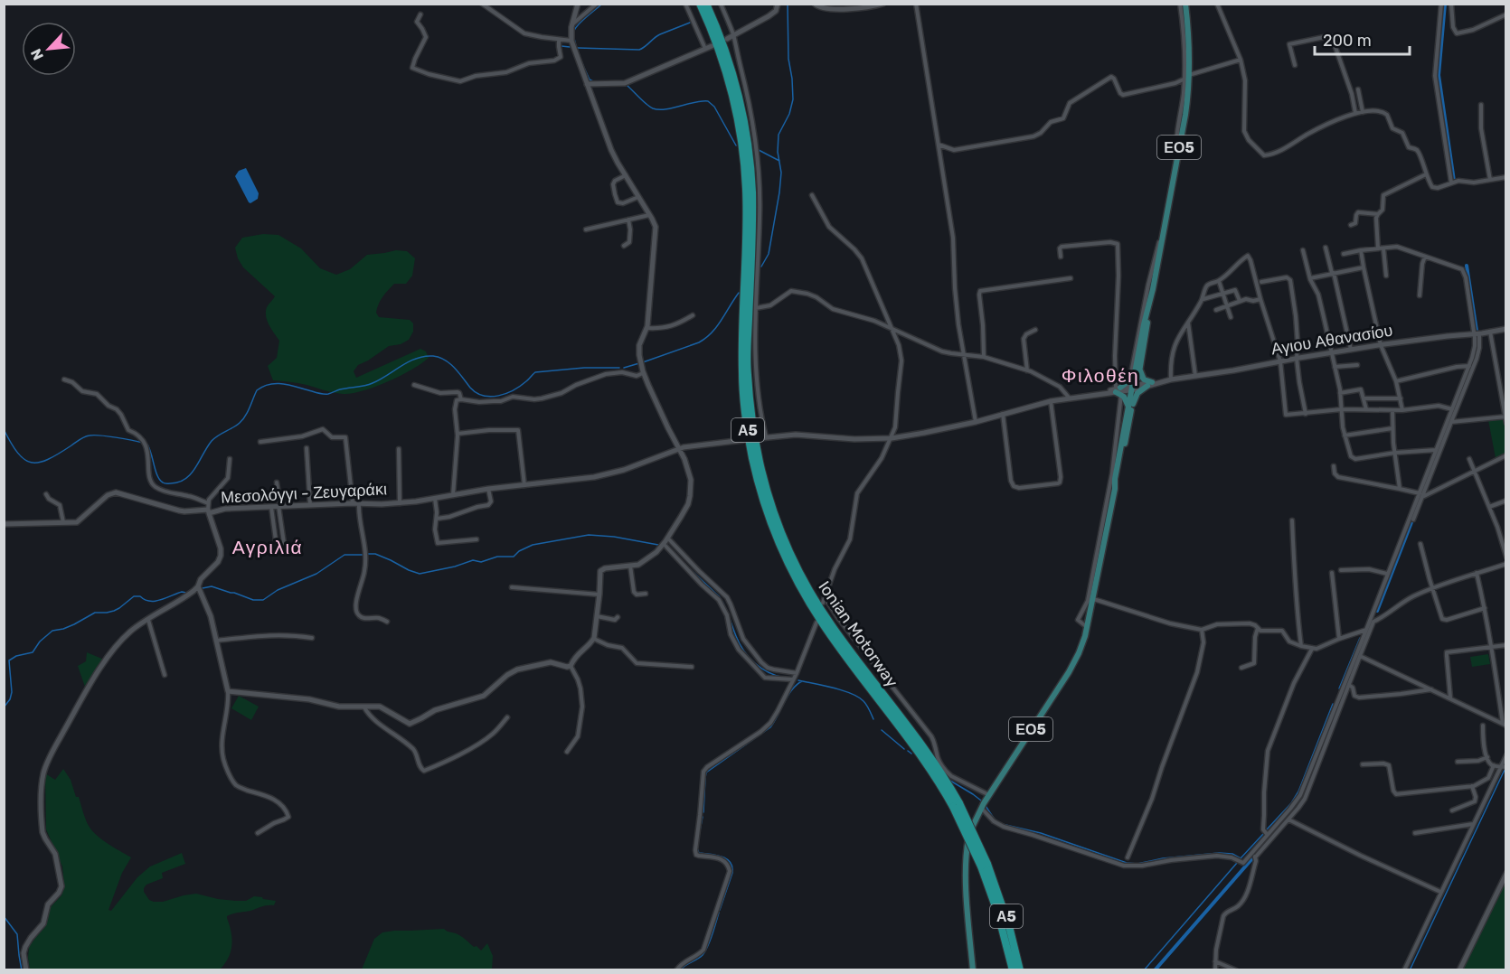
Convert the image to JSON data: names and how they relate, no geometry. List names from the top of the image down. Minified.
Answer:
{"streets":{"highway":["Α5","Ionian Motorway"],"main road":["ΕΟ5","Αγιου Αθανασίου","Μεσολόγγι - Ζευγαράκι"]},"crossings":[["ΕΟ5","Αγιου Αθανασίου"]],"districts":["Φιλοθέη","Αγριλιά"],"scale_bar":"200 m","north":"bottom left"}
